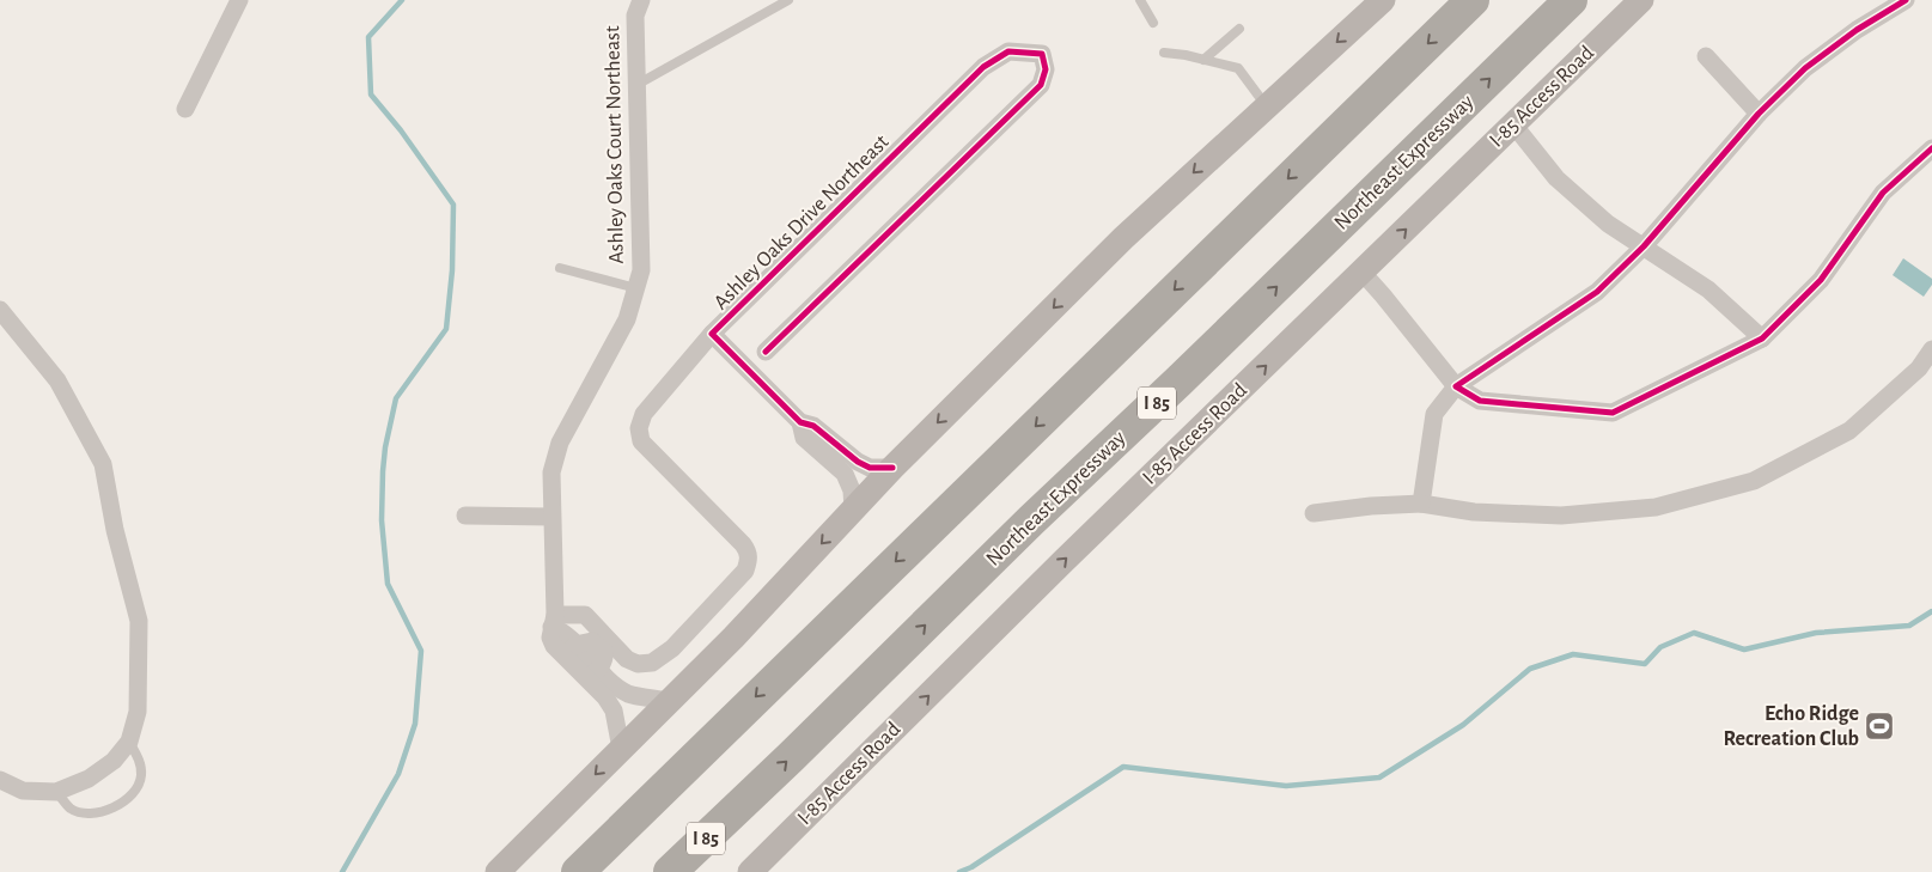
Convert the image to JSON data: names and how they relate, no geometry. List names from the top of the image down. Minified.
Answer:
{"streets":{"highway":["Northeast Expressway","I 85"],"main road":["I-85 Access Road"],"street":["Ashley Oaks Court Northeast","Ashley Oaks Drive Northeast"]},"places":{"sports":["Echo Ridge Recreation Club"]}}
